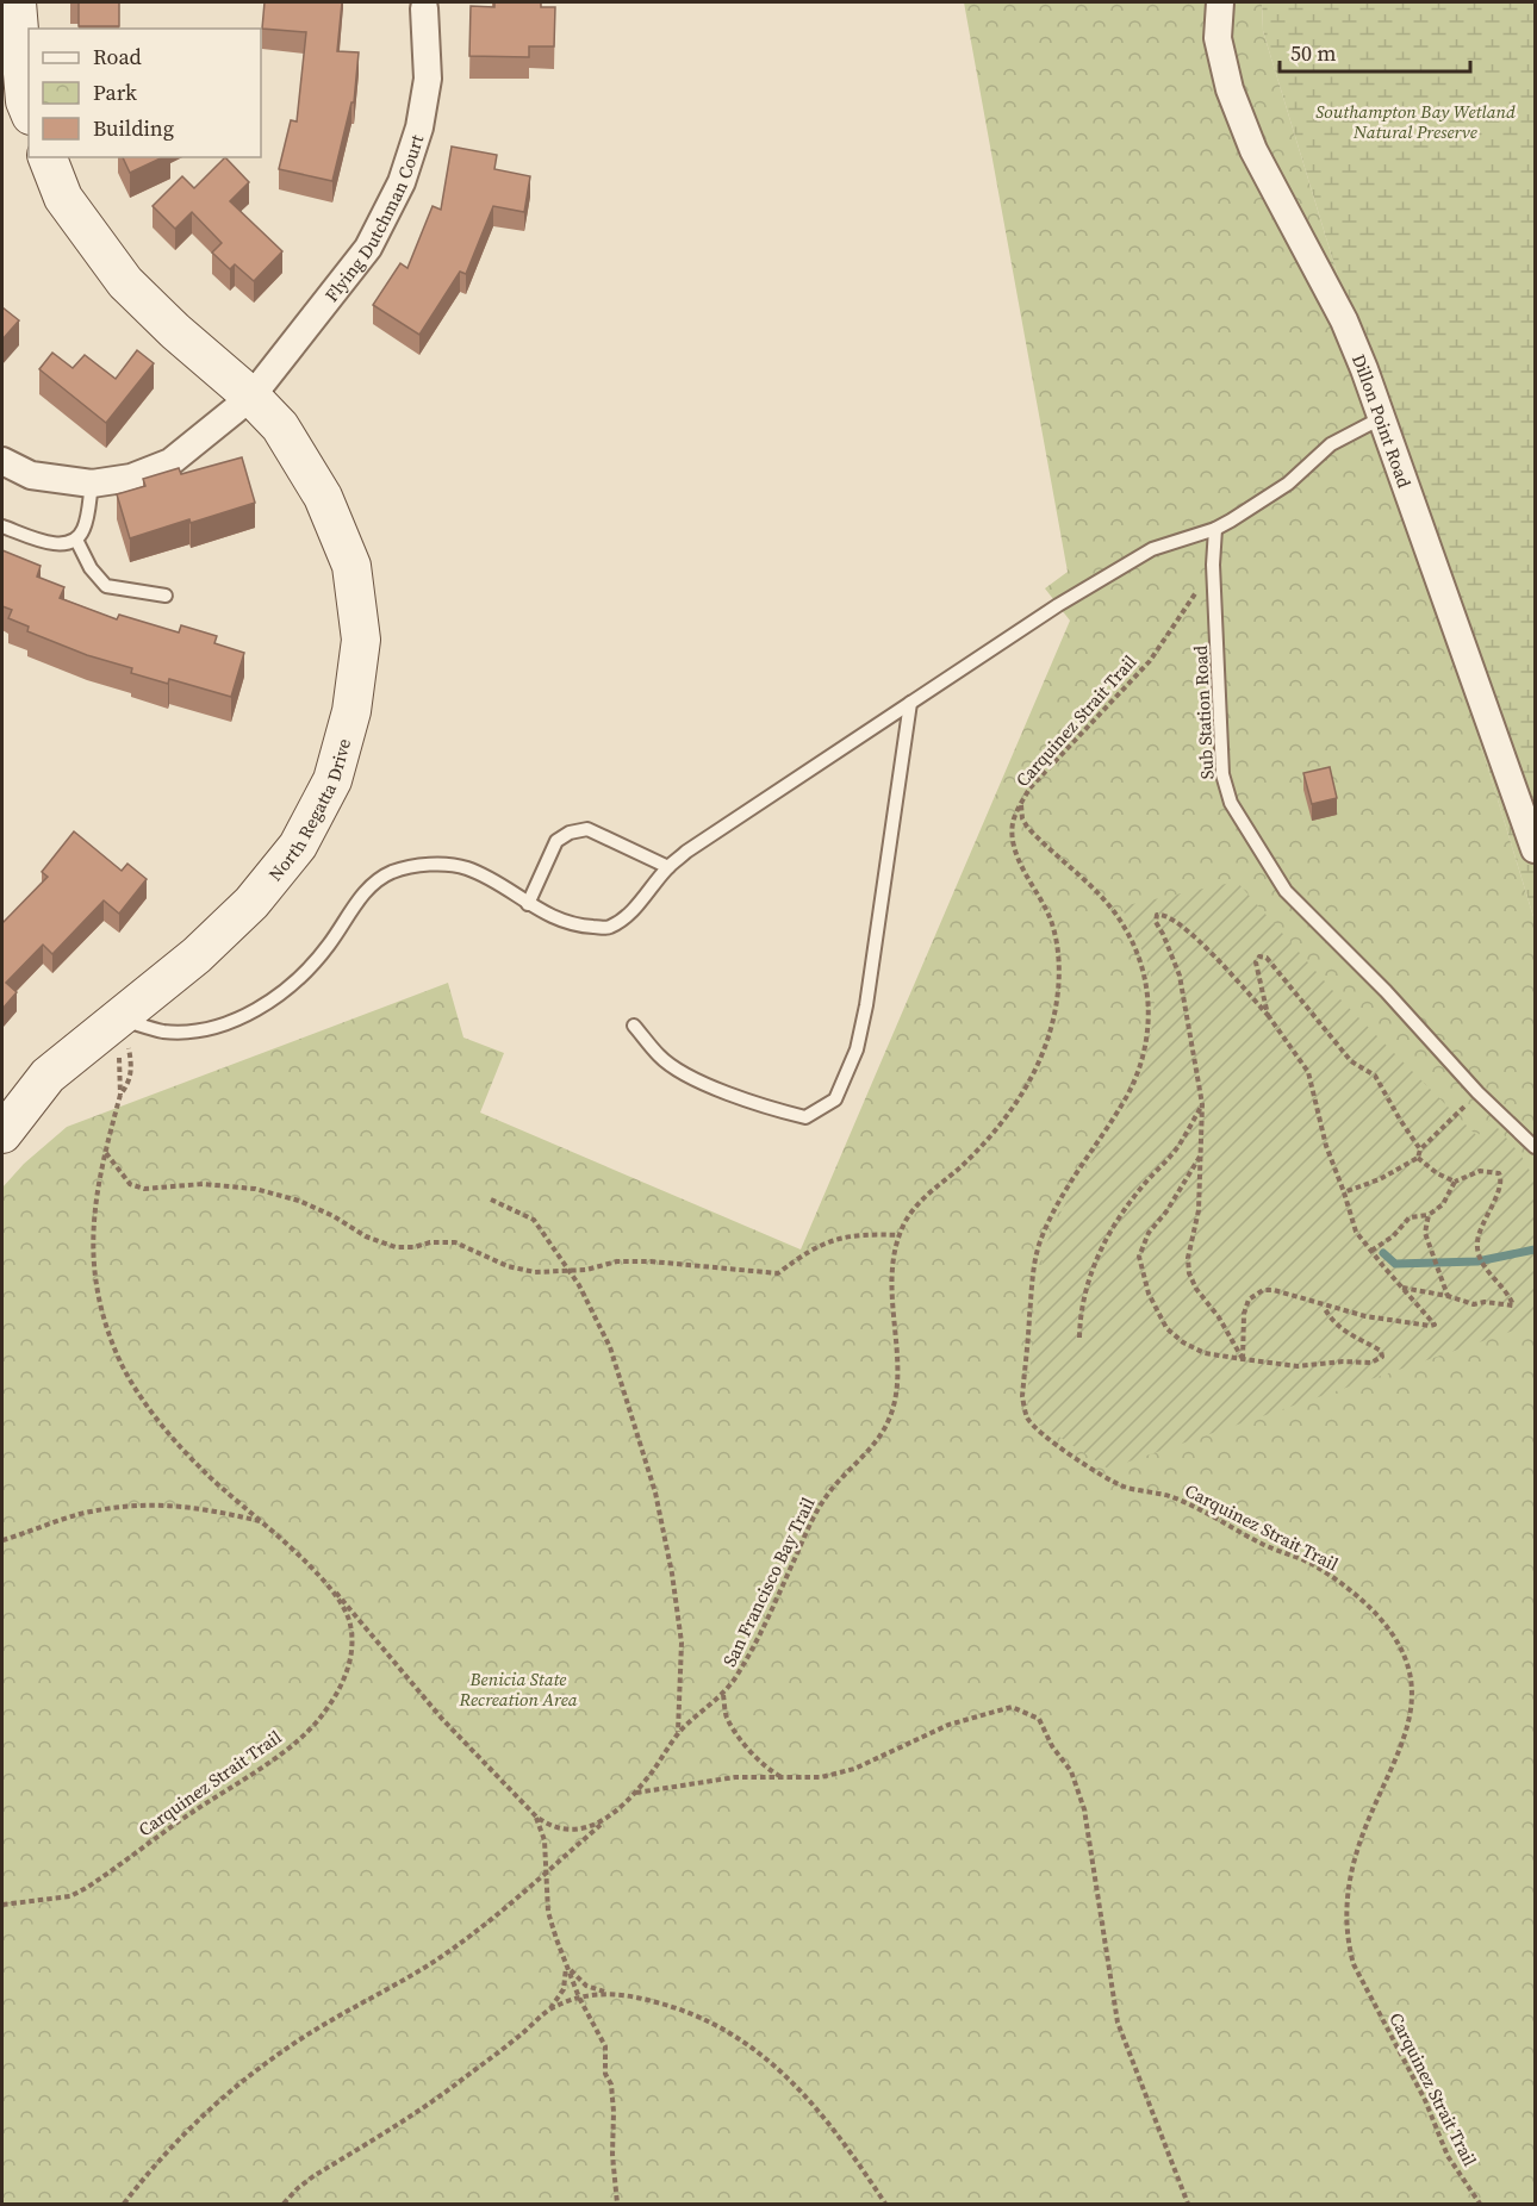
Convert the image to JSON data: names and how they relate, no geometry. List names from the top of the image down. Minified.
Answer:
{"streets":{"street":["Flying Dutchman Court","Dillon Point Road","North Regatta Drive"],"lane":["Sub Station Road"],"path":["Carquinez Strait Trail","San Francisco Bay Trail"]},"crossings":[["Flying Dutchman Court","North Regatta Drive"],["Sub Station Road","Carquinez Strait Trail"],["Carquinez Strait Trail","San Francisco Bay Trail"]],"parks":["Southampton Bay Wetland Natural Preserve","Benicia State Recreation Area"],"legend":["Road","Park","Building"],"scale_bar":"50 m"}
